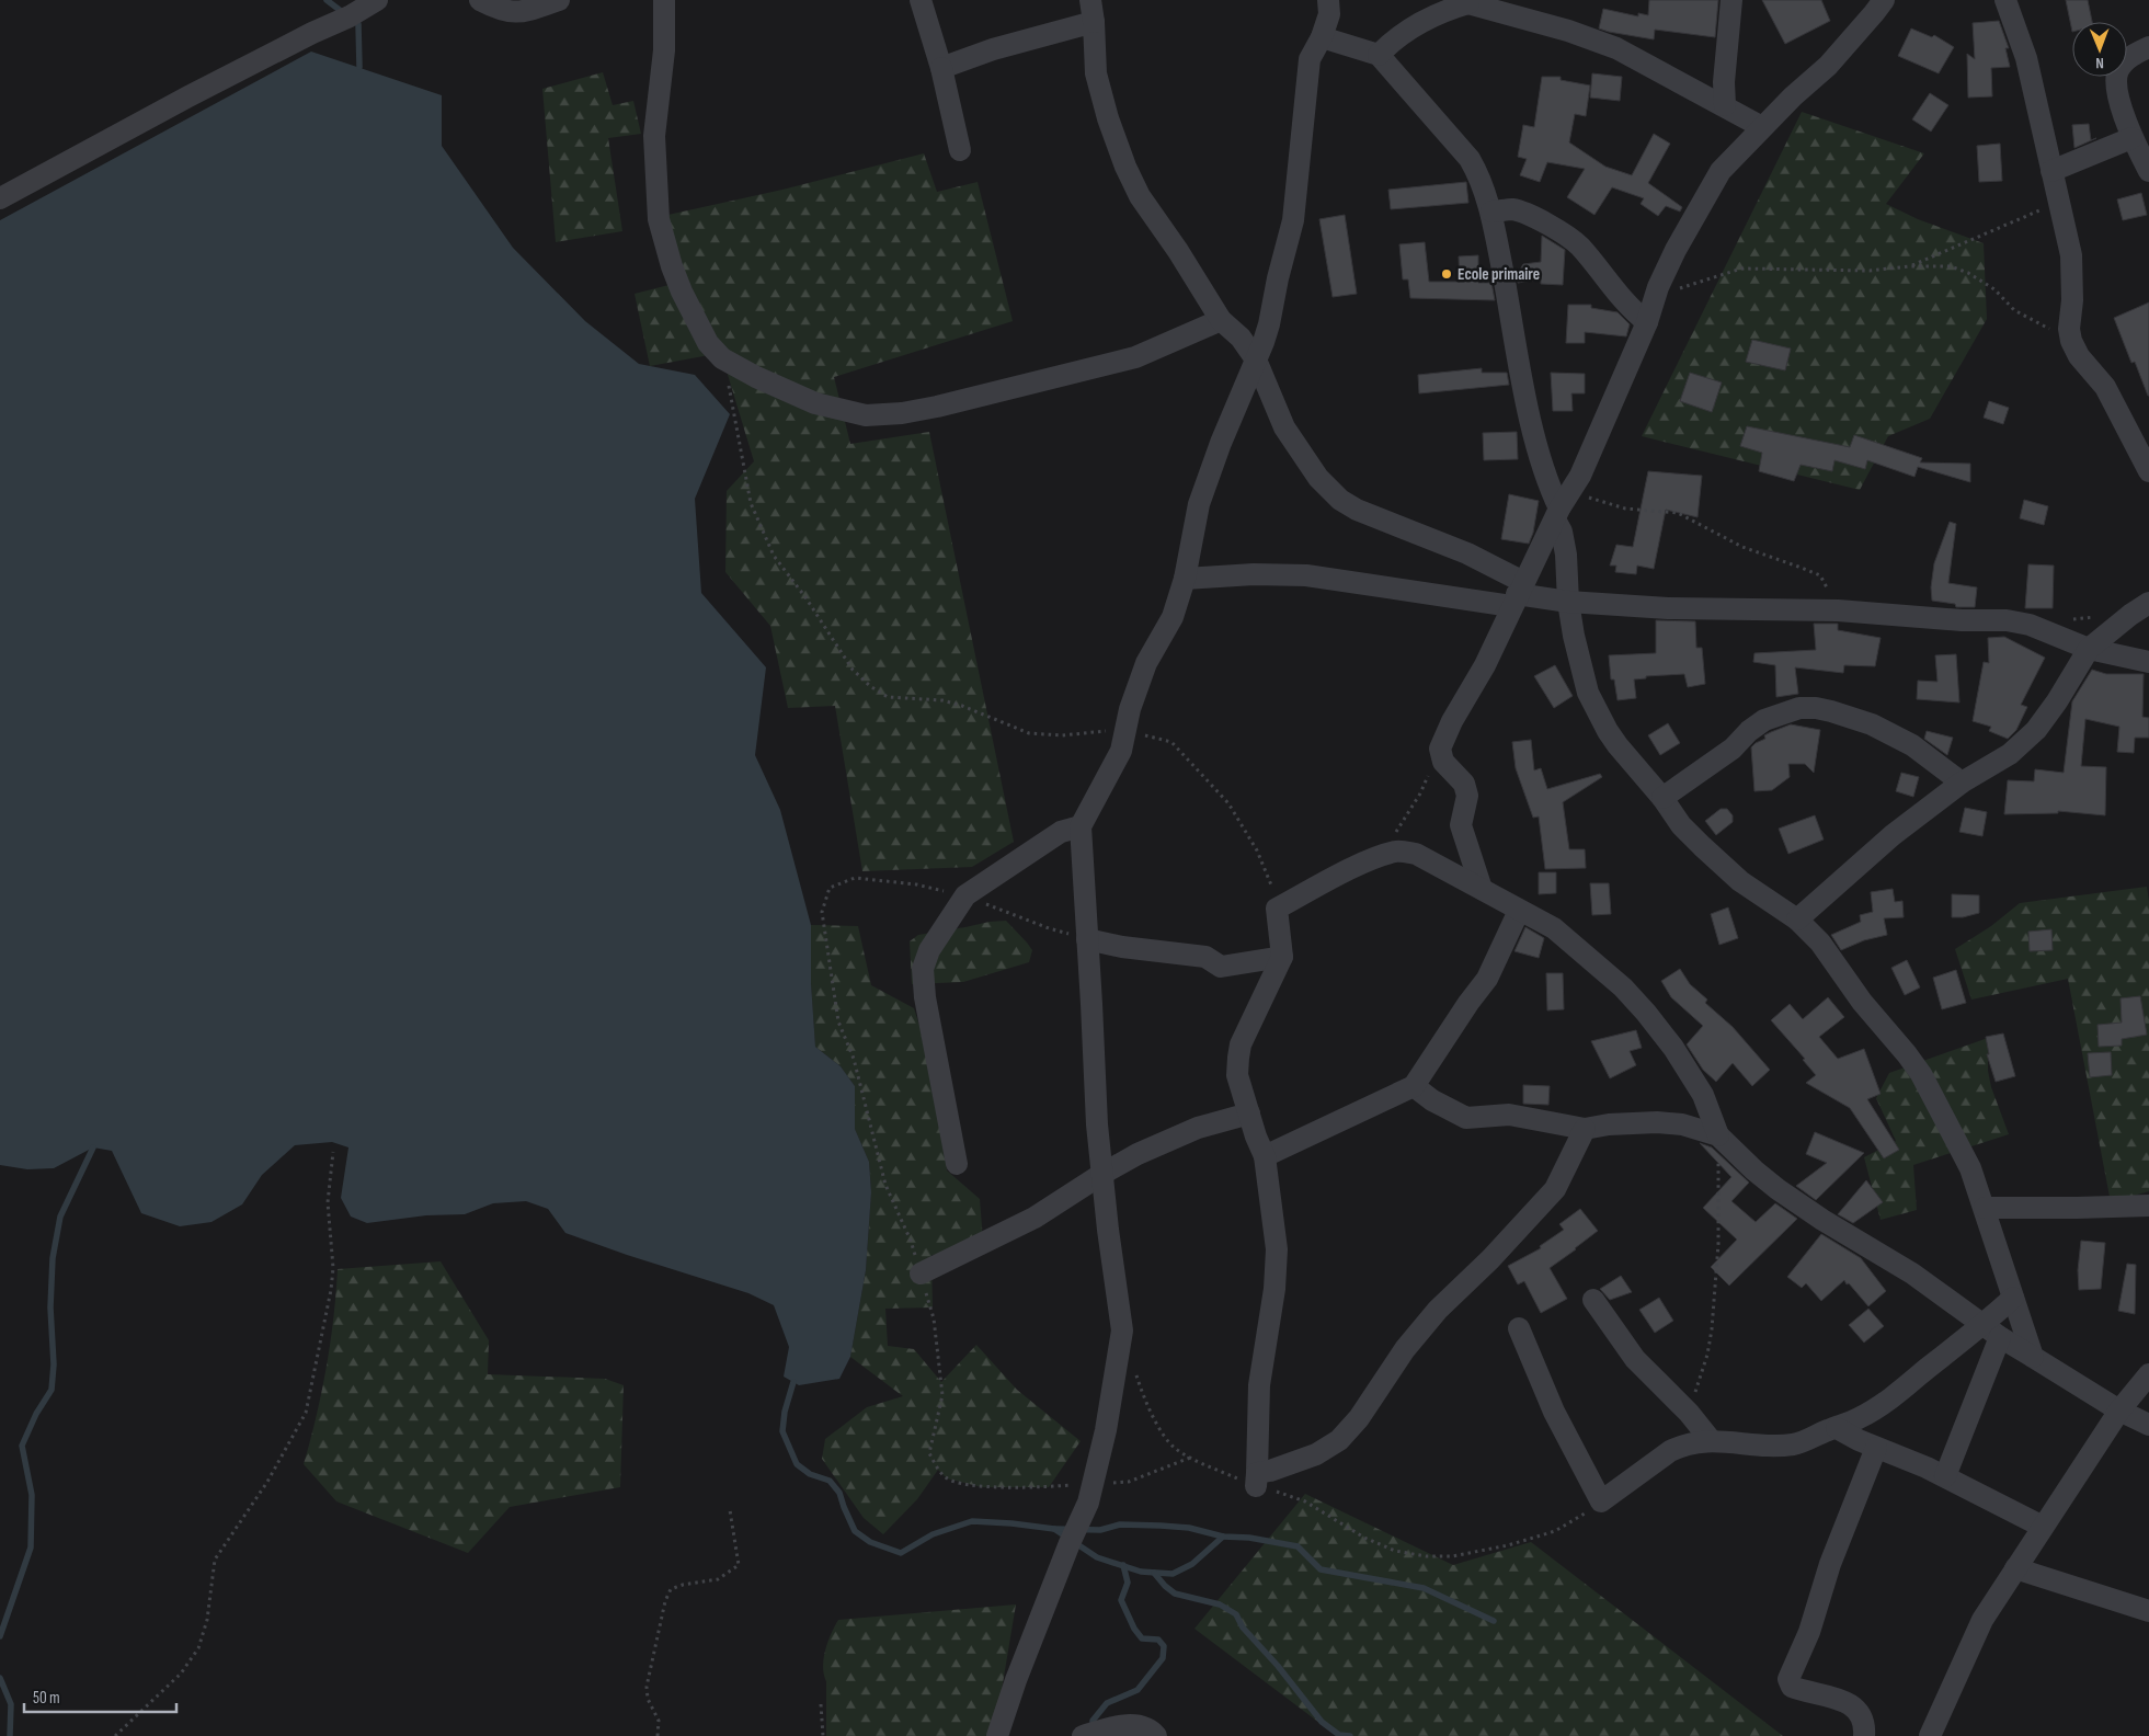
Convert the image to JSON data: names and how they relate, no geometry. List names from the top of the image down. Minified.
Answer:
{"places":["Ecole primaire"],"scale_bar":"50 m","north":"bottom"}
